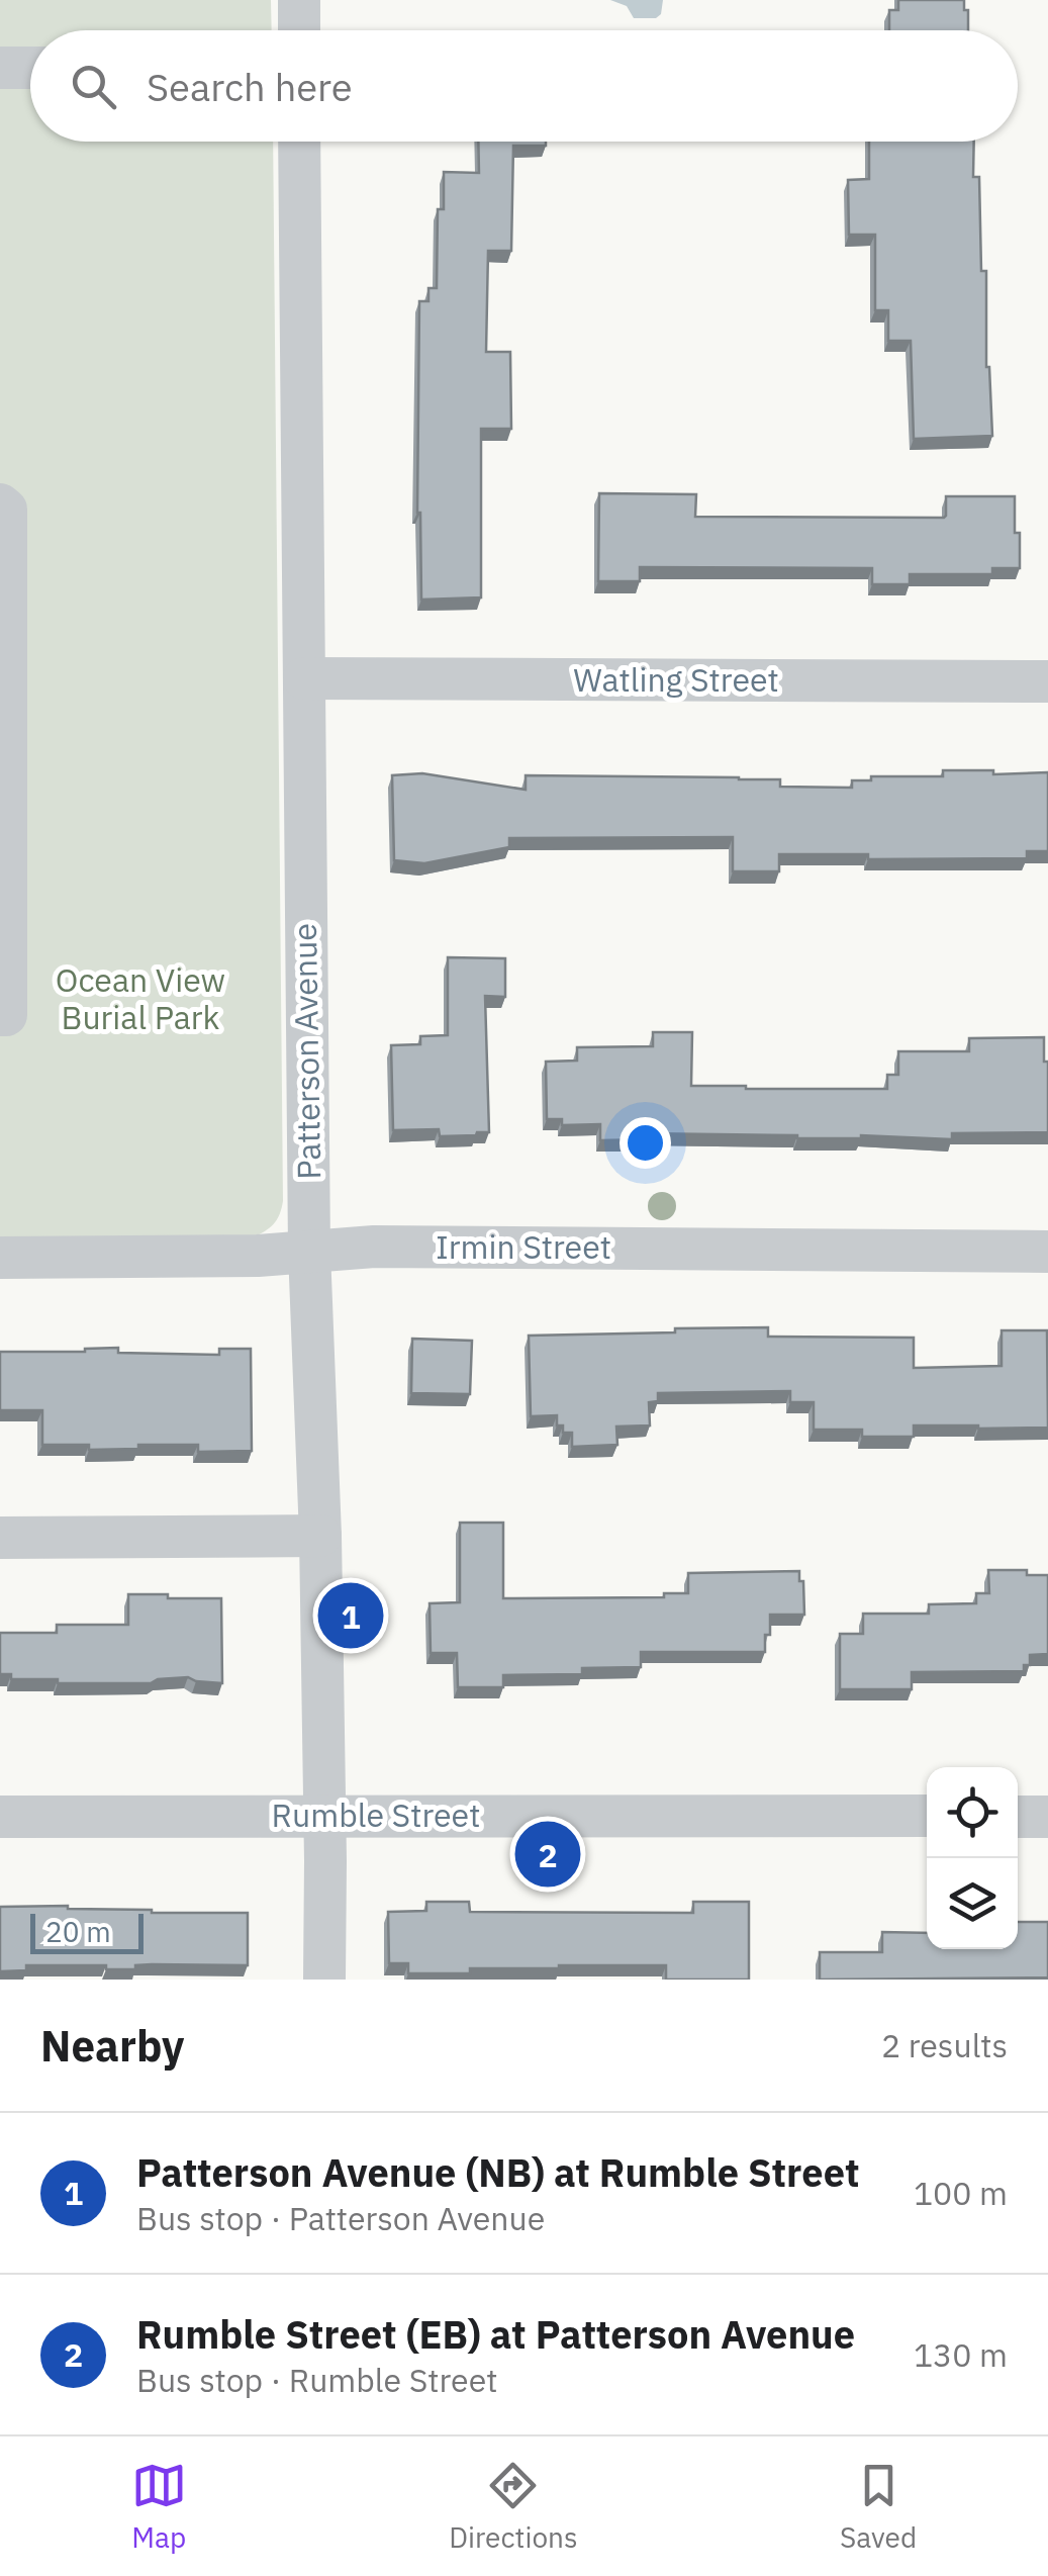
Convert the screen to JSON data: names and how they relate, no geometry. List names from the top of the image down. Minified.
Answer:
{"streets":{"street":["Watling Street","Patterson Avenue","Irmin Street","Rumble Street"]},"crossings":[["Watling Street","Patterson Avenue"],["Patterson Avenue","Irmin Street"],["Patterson Avenue","Rumble Street"]],"parks":["Ocean View Burial Park"],"scale_bar":"20 m","page":{"search":"Search here","pins":["1","2"],"scale":"20 m","heading":["Nearby","2 results"],"list":[{"mark":"1","name":"Patterson Avenue (NB) at Rumble Street","note":"Bus stop · Patterson Avenue","value":"100 m"},{"mark":"2","name":"Rumble Street (EB) at Patterson Avenue","note":"Bus stop · Rumble Street","value":"130 m"}],"nav":["Map","Directions","Saved"]}}
